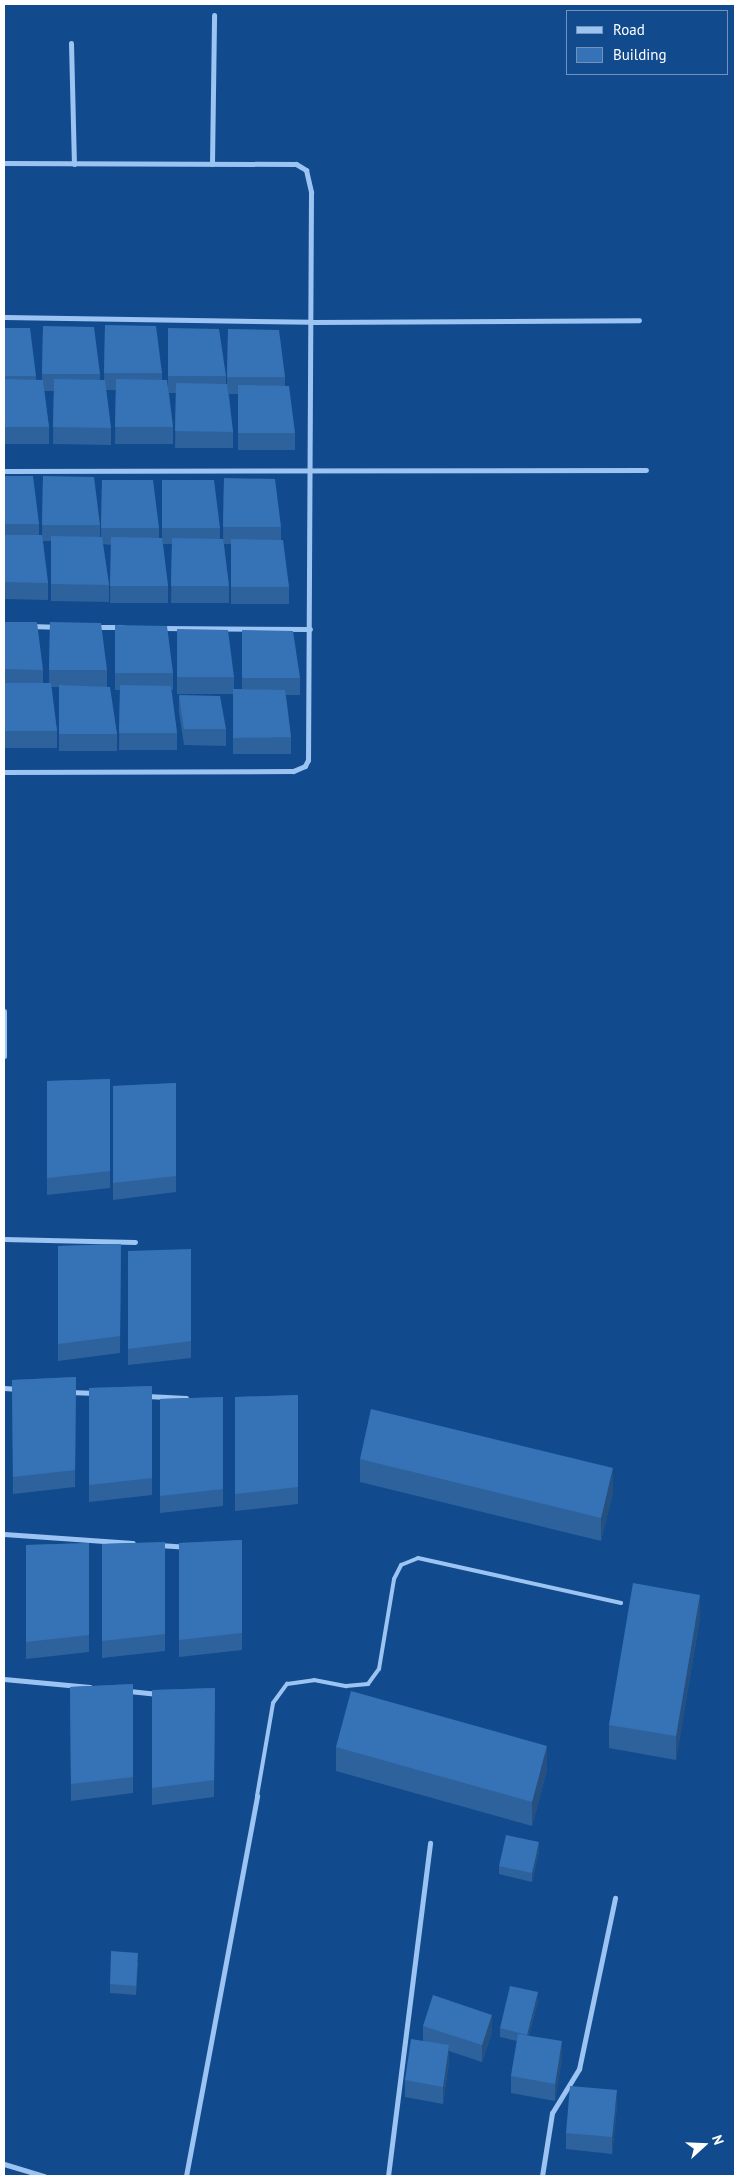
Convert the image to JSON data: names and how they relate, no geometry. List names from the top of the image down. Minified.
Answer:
{"legend":["Road","Building"],"north":"right"}
